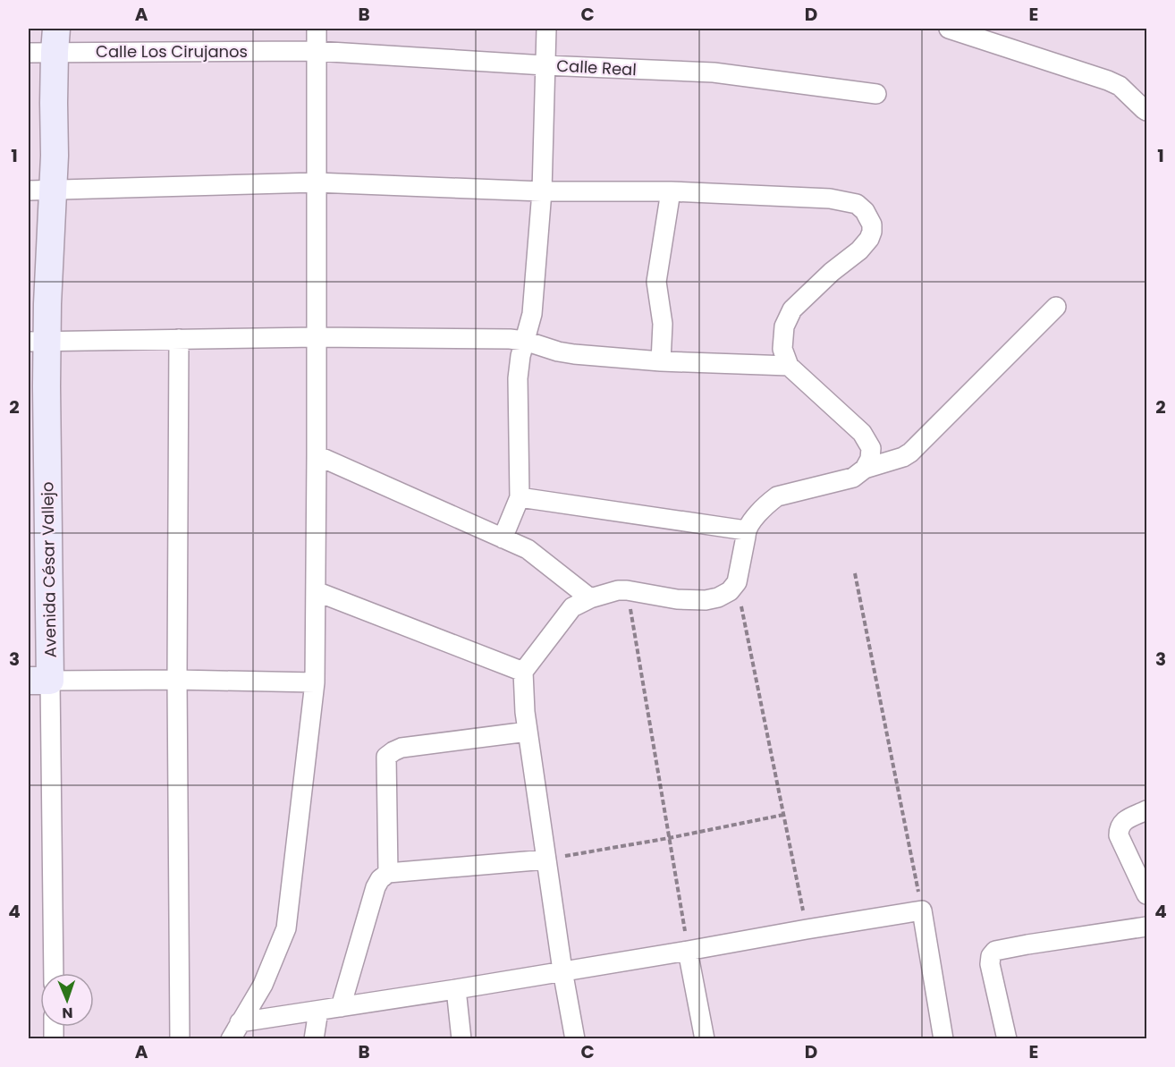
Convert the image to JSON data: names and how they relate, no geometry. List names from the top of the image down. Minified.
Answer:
{"streets":{"street":["Calle Los Cirujanos","Calle Real","Avenida César Vallejo"]},"crossings":[["Calle Los Cirujanos","Calle Real"],["Calle Los Cirujanos","Avenida César Vallejo"]],"north":"bottom","grid":{"columns":["A","B","C","D","E"],"rows":["1","2","3","4"]}}
